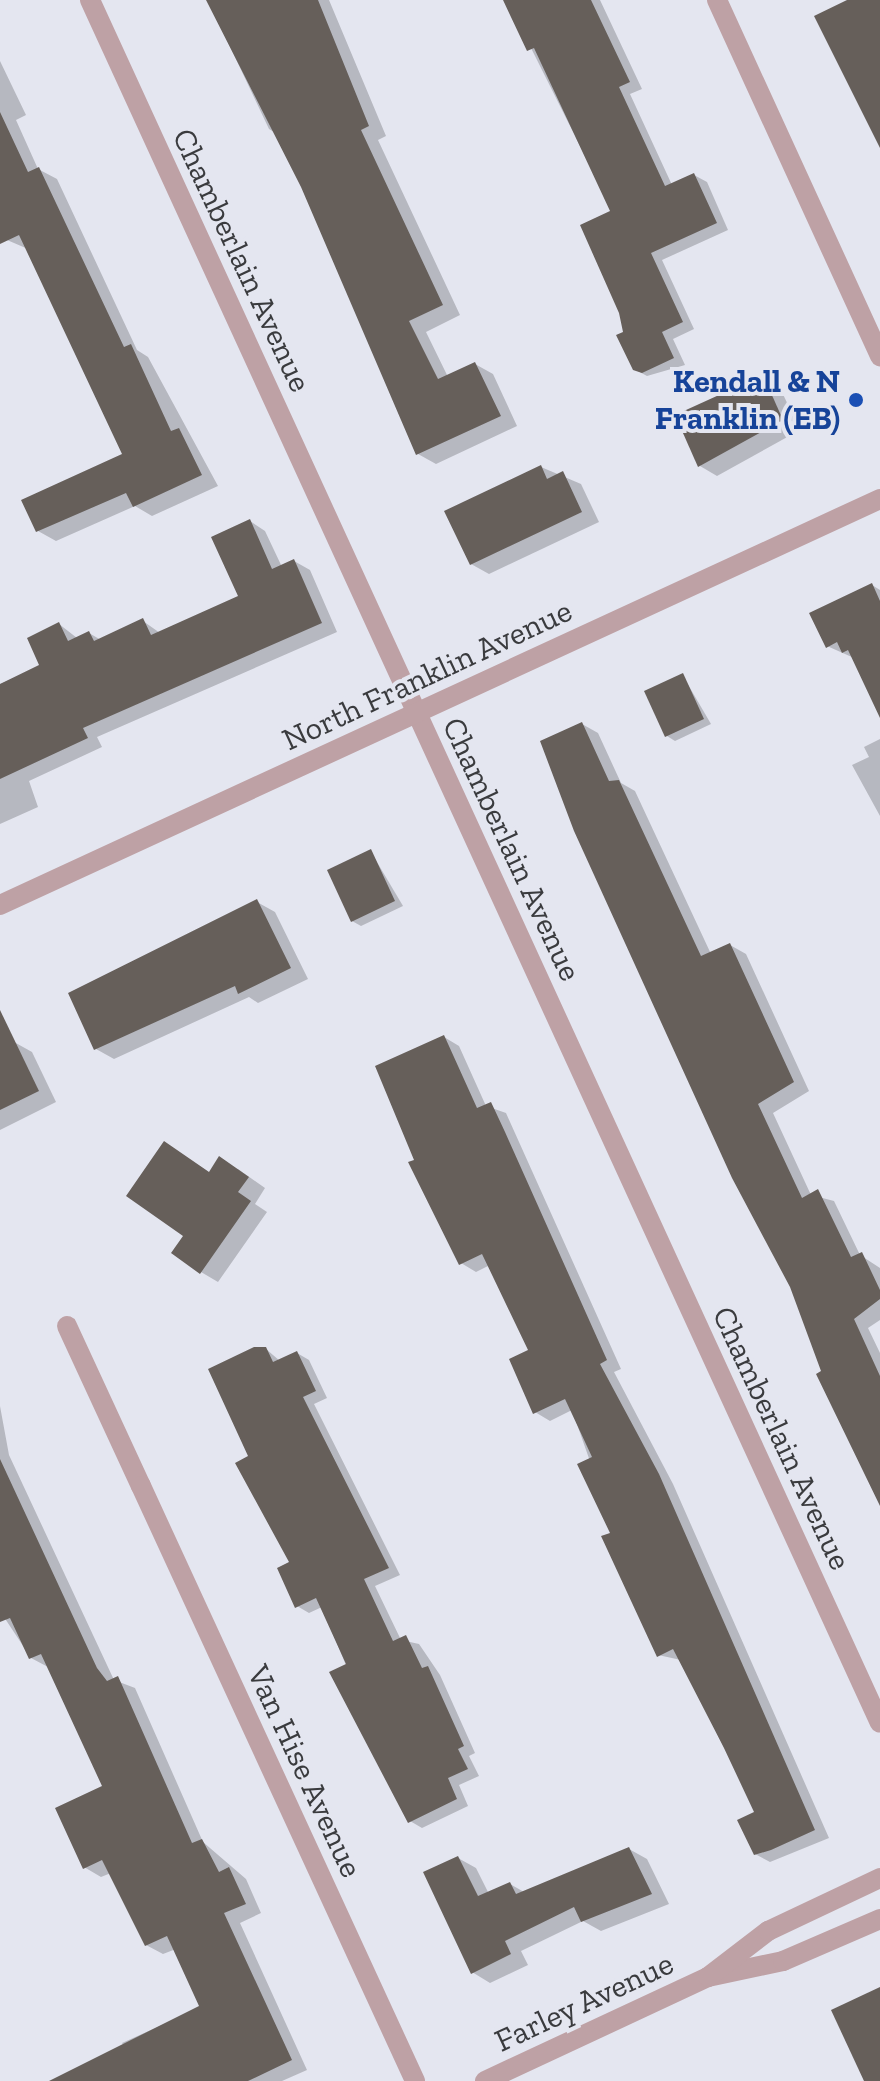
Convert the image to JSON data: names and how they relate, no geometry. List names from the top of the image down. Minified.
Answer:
{"streets":{"street":["Chamberlain Avenue","North Franklin Avenue","Van Hise Avenue","Farley Avenue"]},"crossings":[["Chamberlain Avenue","North Franklin Avenue"]],"places":["Kendall & N Franklin (EB)"]}
